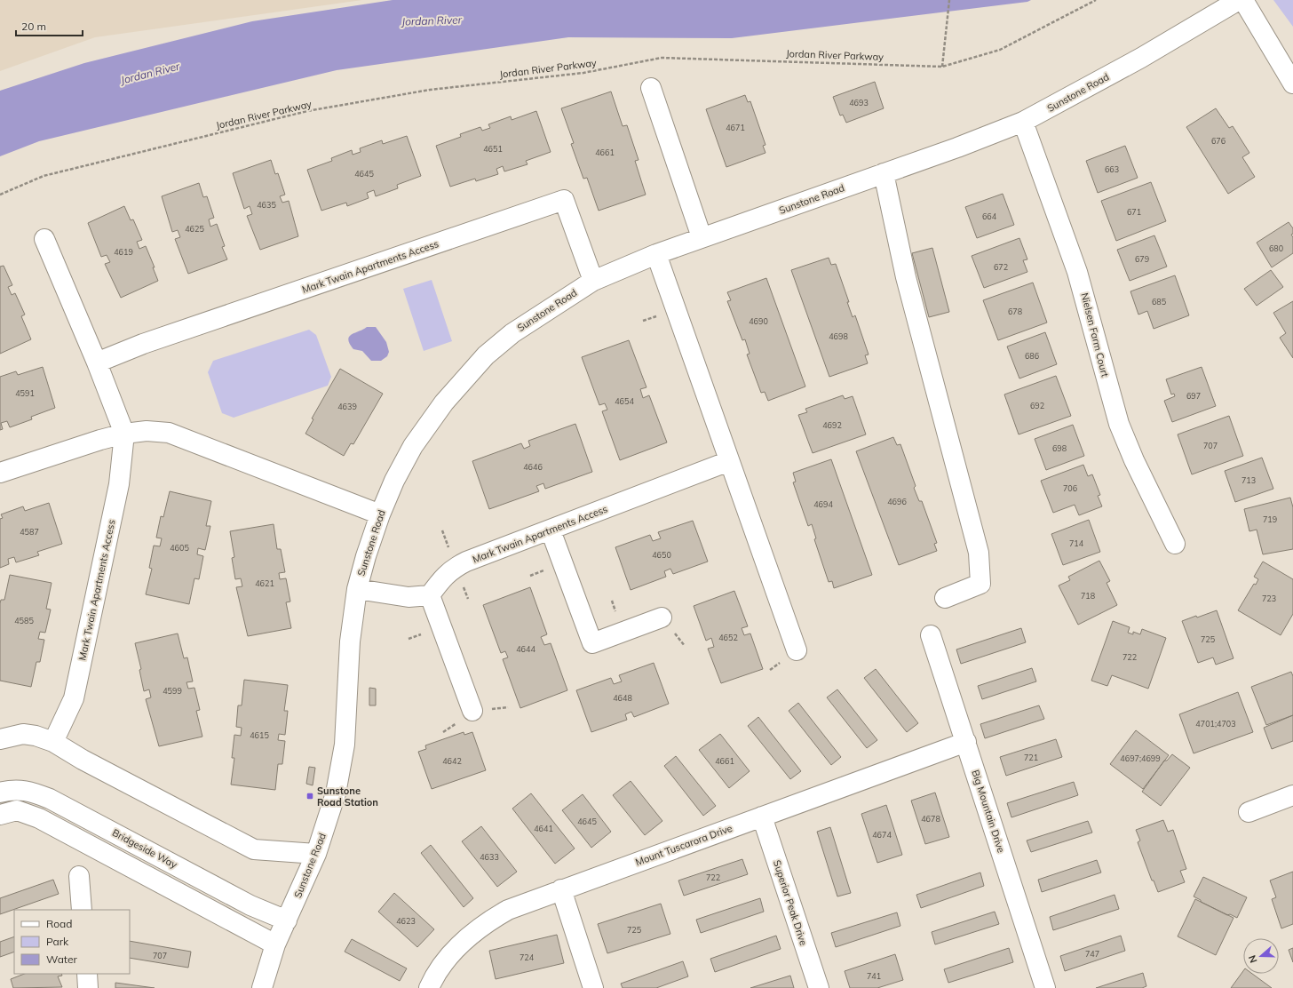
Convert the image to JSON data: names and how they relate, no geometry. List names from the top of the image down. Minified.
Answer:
{"streets":{"street":["Sunstone Road","Mark Twain Apartments Access","Nielsen Farm Court","Big Mountain Drive","Mount Tuscarora Drive","Bridgeside Way","Superior Peak Drive"],"path":["Jordan River Parkway"]},"crossings":[["Sunstone Road","Mark Twain Apartments Access"],["Sunstone Road","Nielsen Farm Court"],["Sunstone Road","Bridgeside Way"],["Big Mountain Drive","Mount Tuscarora Drive"],["Mount Tuscarora Drive","Superior Peak Drive"]],"water":["Jordan River"],"places":{"transit":["Sunstone Road Station"]},"house_numbers":["4693","4671","676","4651","4661","663","4645","4635","671","664","4625","680","4619","679","672","685","678","4690","4698","686","4591","697","4654","692","4639","4692","707","698","4646","713","706","4696","4694","719","4587","714","4605","4650","4621","718","723","4585","4652","725","4644","722","4599","4648","4701;4703","4615","721","4697;4699","4642","4661","4678","4645","4641","4674","4633","722","4623","725","747","707","724","741"],"legend":["Road","Park","Water"],"scale_bar":"20 m","north":"left"}
